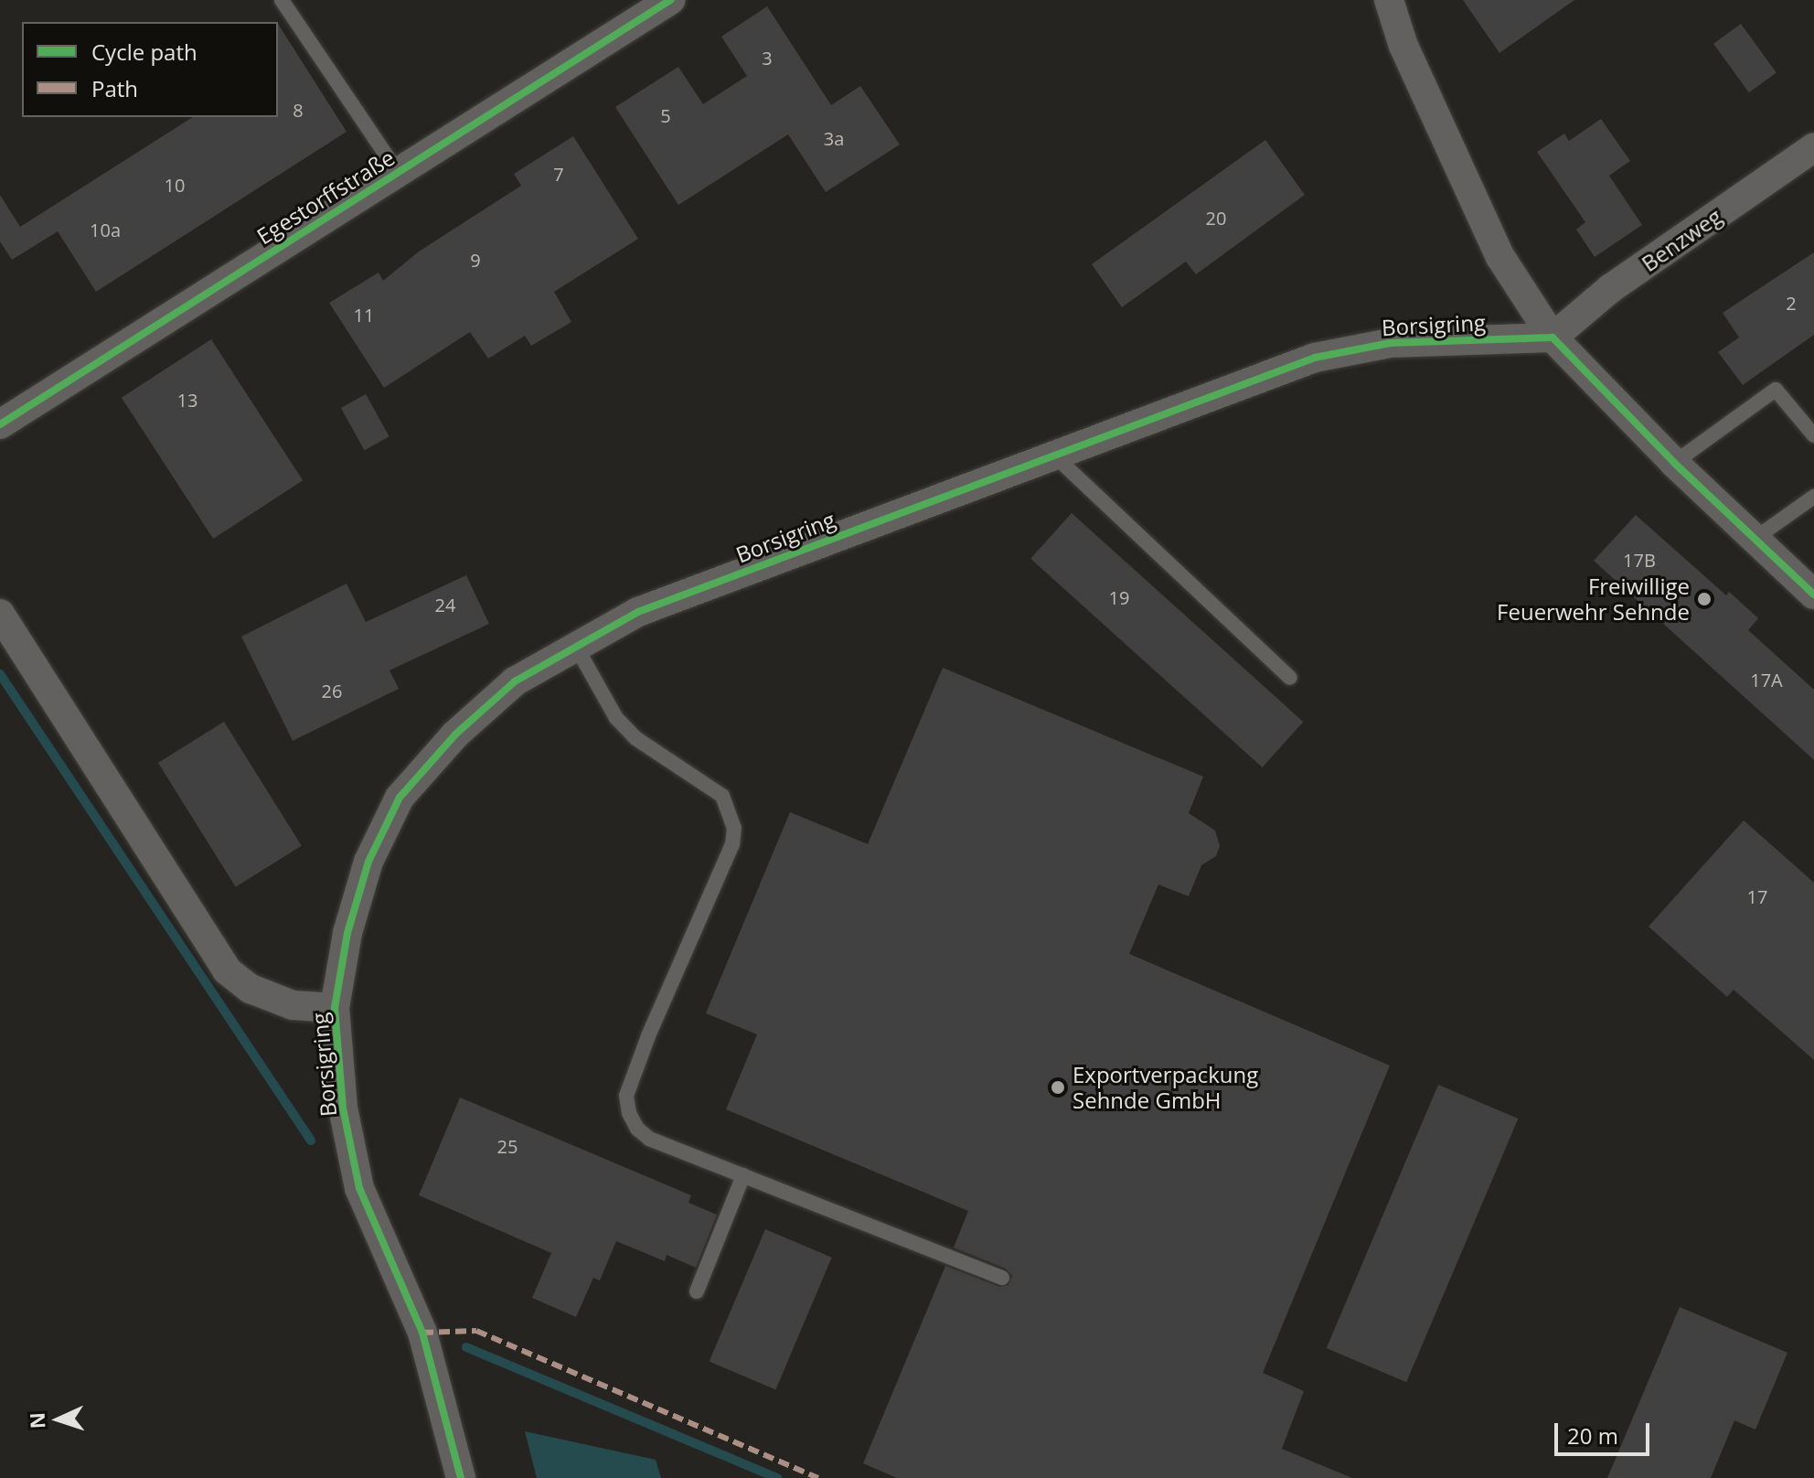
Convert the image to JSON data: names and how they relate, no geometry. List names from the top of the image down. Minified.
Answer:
{"streets":{"street":["Egestorffstraße","Benzweg","Borsigring"]},"crossings":[["Benzweg","Borsigring"]],"places":["Freiwillige Feuerwehr Sehnde","Exportverpackung Sehnde GmbH"],"house_numbers":["3","8","5","3a","7","10","20","10a","9","2","11","13","17B","19","24","17A","26","17","25"],"legend":["Cycle path","Path"],"scale_bar":"20 m","north":"left"}
